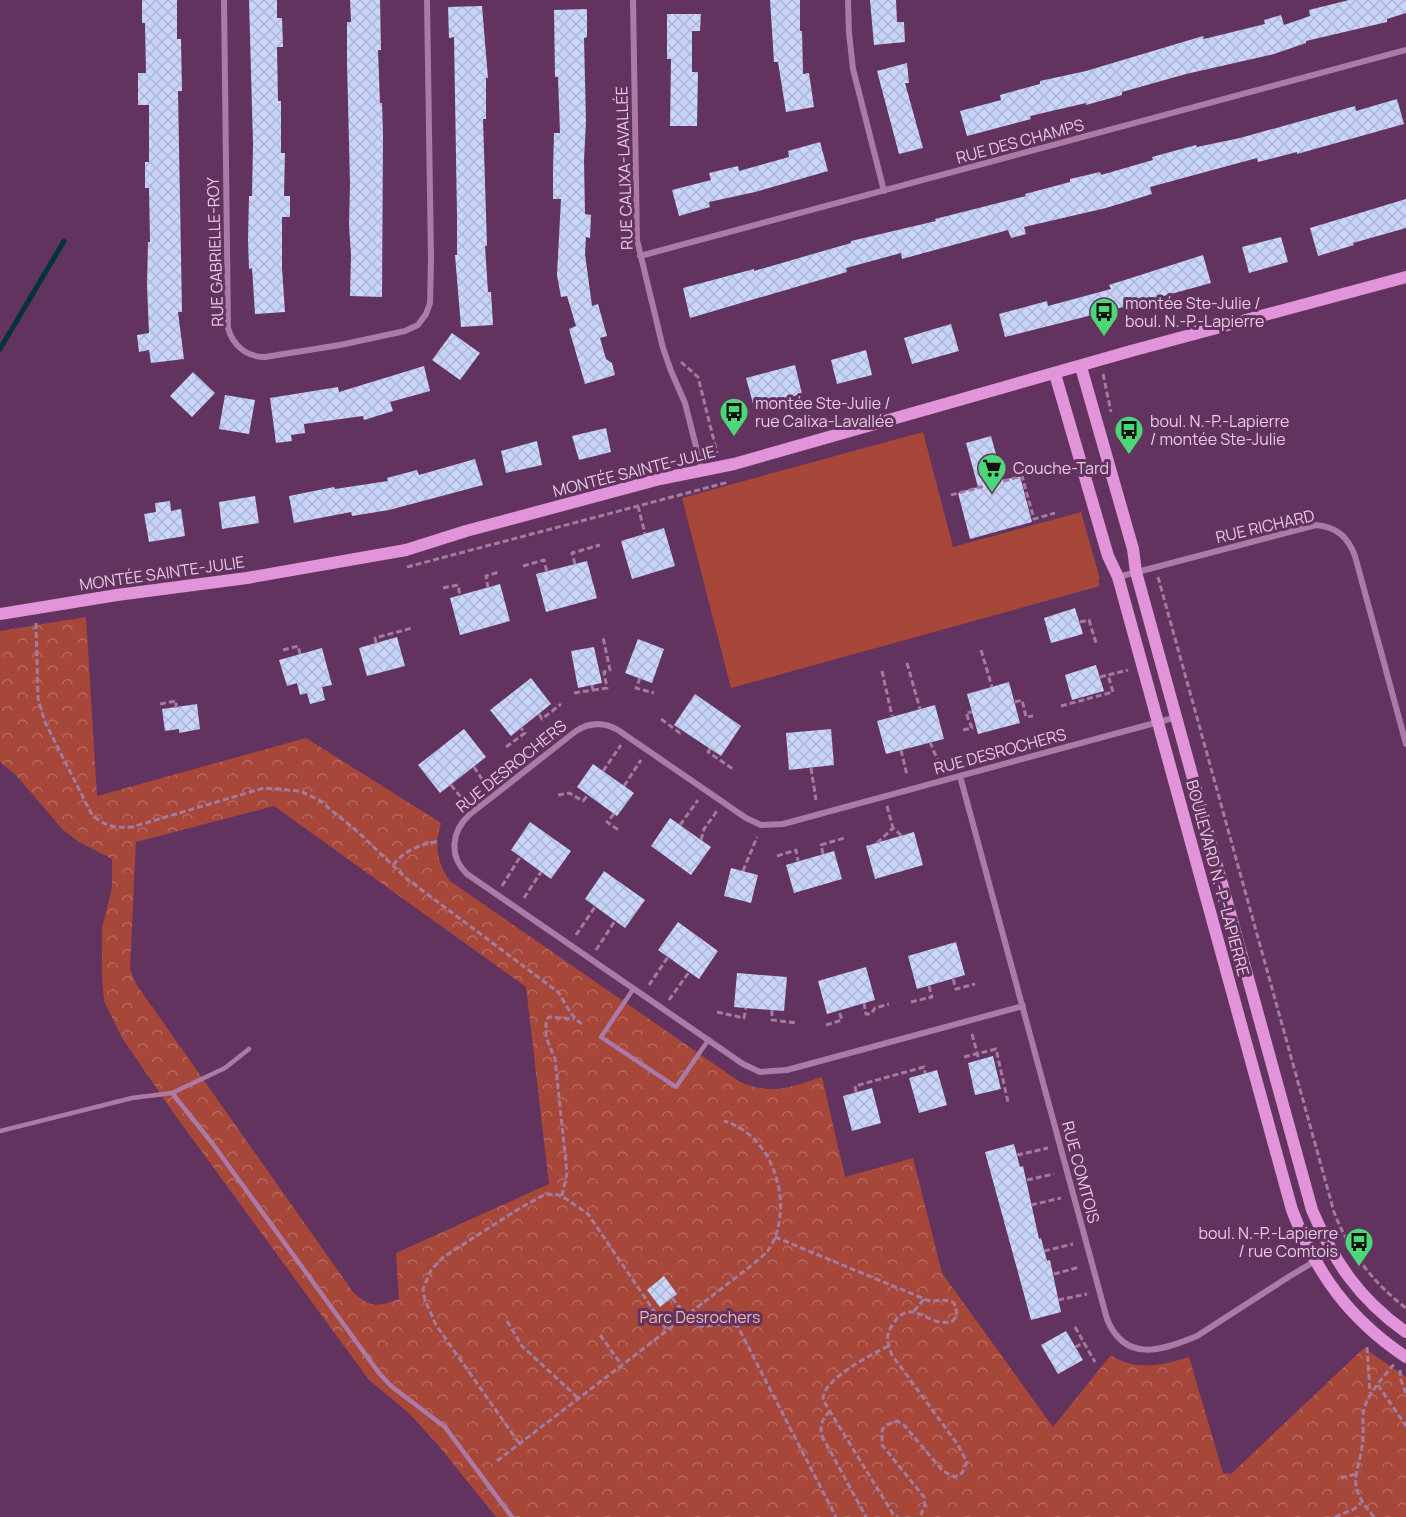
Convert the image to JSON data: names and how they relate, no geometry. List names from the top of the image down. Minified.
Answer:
{"streets":{"street":["RUE DES CHAMPS","RUE CALIXA-LAVALLÉE","RUE GABRIELLE-ROY","MONTÉE SAINTE-JULIE","RUE RICHARD","RUE DESROCHERS","BOULEVARD N.-P.-LAPIERRE","RUE COMTOIS"]},"crossings":[["RUE DES CHAMPS","RUE CALIXA-LAVALLÉE"],["RUE CALIXA-LAVALLÉE","MONTÉE SAINTE-JULIE"],["MONTÉE SAINTE-JULIE","BOULEVARD N.-P.-LAPIERRE"],["RUE RICHARD","BOULEVARD N.-P.-LAPIERRE"],["RUE DESROCHERS","BOULEVARD N.-P.-LAPIERRE"],["RUE DESROCHERS","RUE COMTOIS"],["BOULEVARD N.-P.-LAPIERRE","RUE COMTOIS"]],"parks":["Parc Desrochers"],"places":{"bus stop":["montée Ste-Julie / boul. N.-P.-Lapierre","montée Ste-Julie / rue Calixa-Lavallée","boul. N.-P.-Lapierre / montée Ste-Julie","boul. N.-P.-Lapierre / rue Comtois"],"supermarket":["Couche-Tard"]}}
